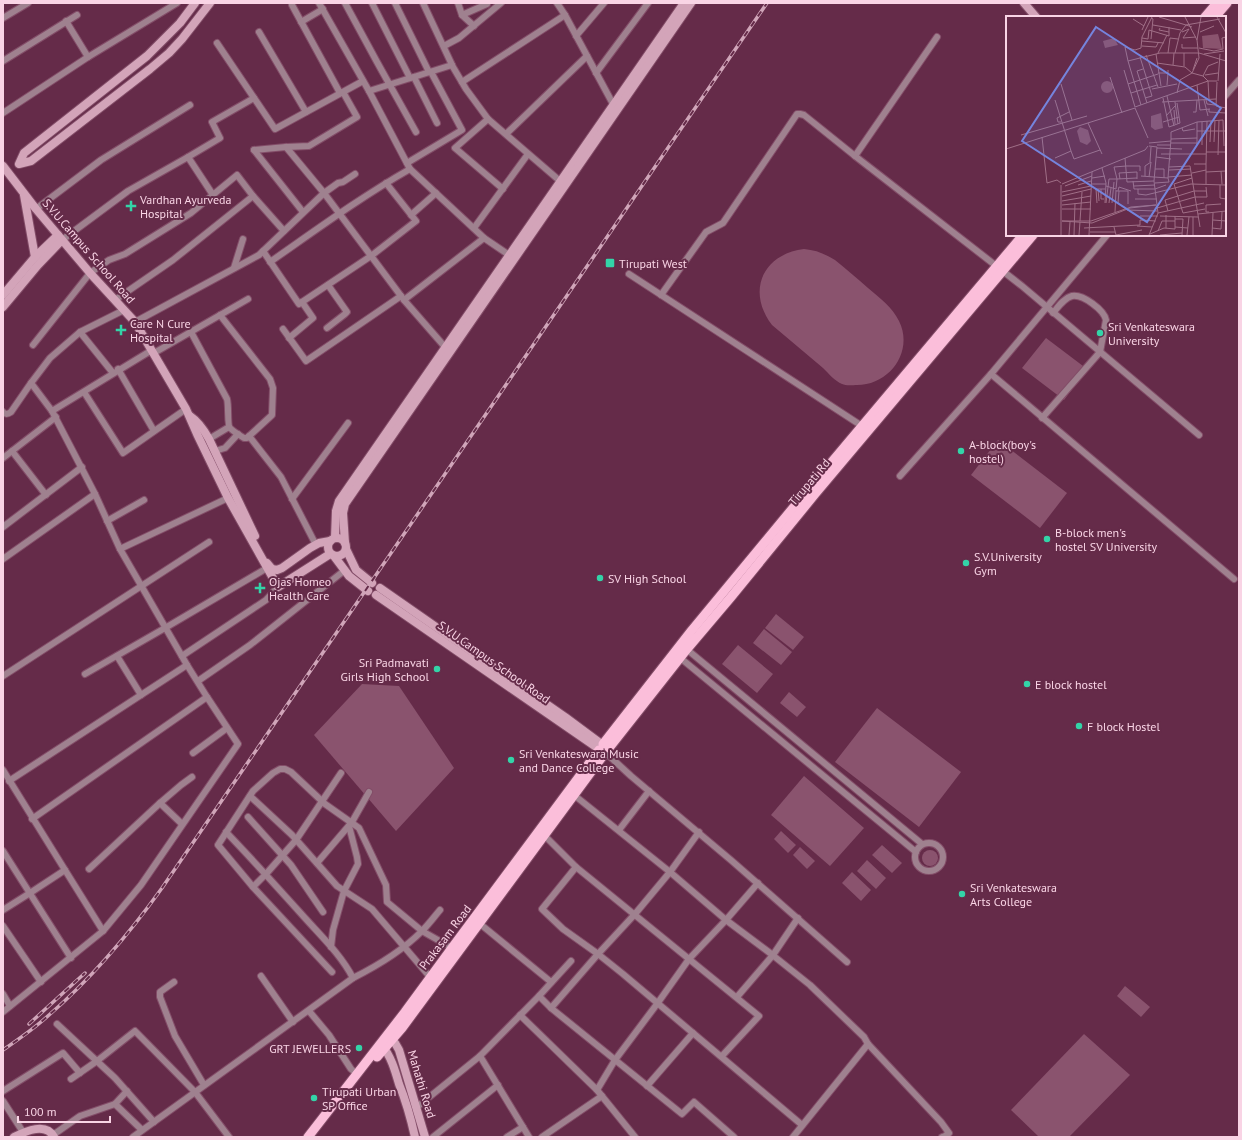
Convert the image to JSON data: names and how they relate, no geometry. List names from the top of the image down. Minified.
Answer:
{"streets":{"main road":["Tirupati Rd","Prakasam Road"],"street":["S.V.U.Campus School Road","Mahathi Road"]},"crossings":[["S.V.U.Campus School Road","Tirupati Rd"],["S.V.U.Campus School Road","Prakasam Road"],["Tirupati Rd","Prakasam Road"],["Prakasam Road","Mahathi Road"]],"places":{"health":["Vardhan Ayurveda Hospital","Care N Cure Hospital","Ojas Homeo Health Care"],"transit":["Tirupati West"],"other":["Sri Venkateswara University","A-block(boy's hostel)","B-block men's hostel SV University","S.V.University Gym","SV High School","Sri Padmavati Girls High School","E block hostel","F block Hostel","Sri Venkateswara Music and Dance College","Sri Venkateswara Arts College","GRT JEWELLERS","Tirupati Urban SP Office"]},"scale_bar":"100 m"}
